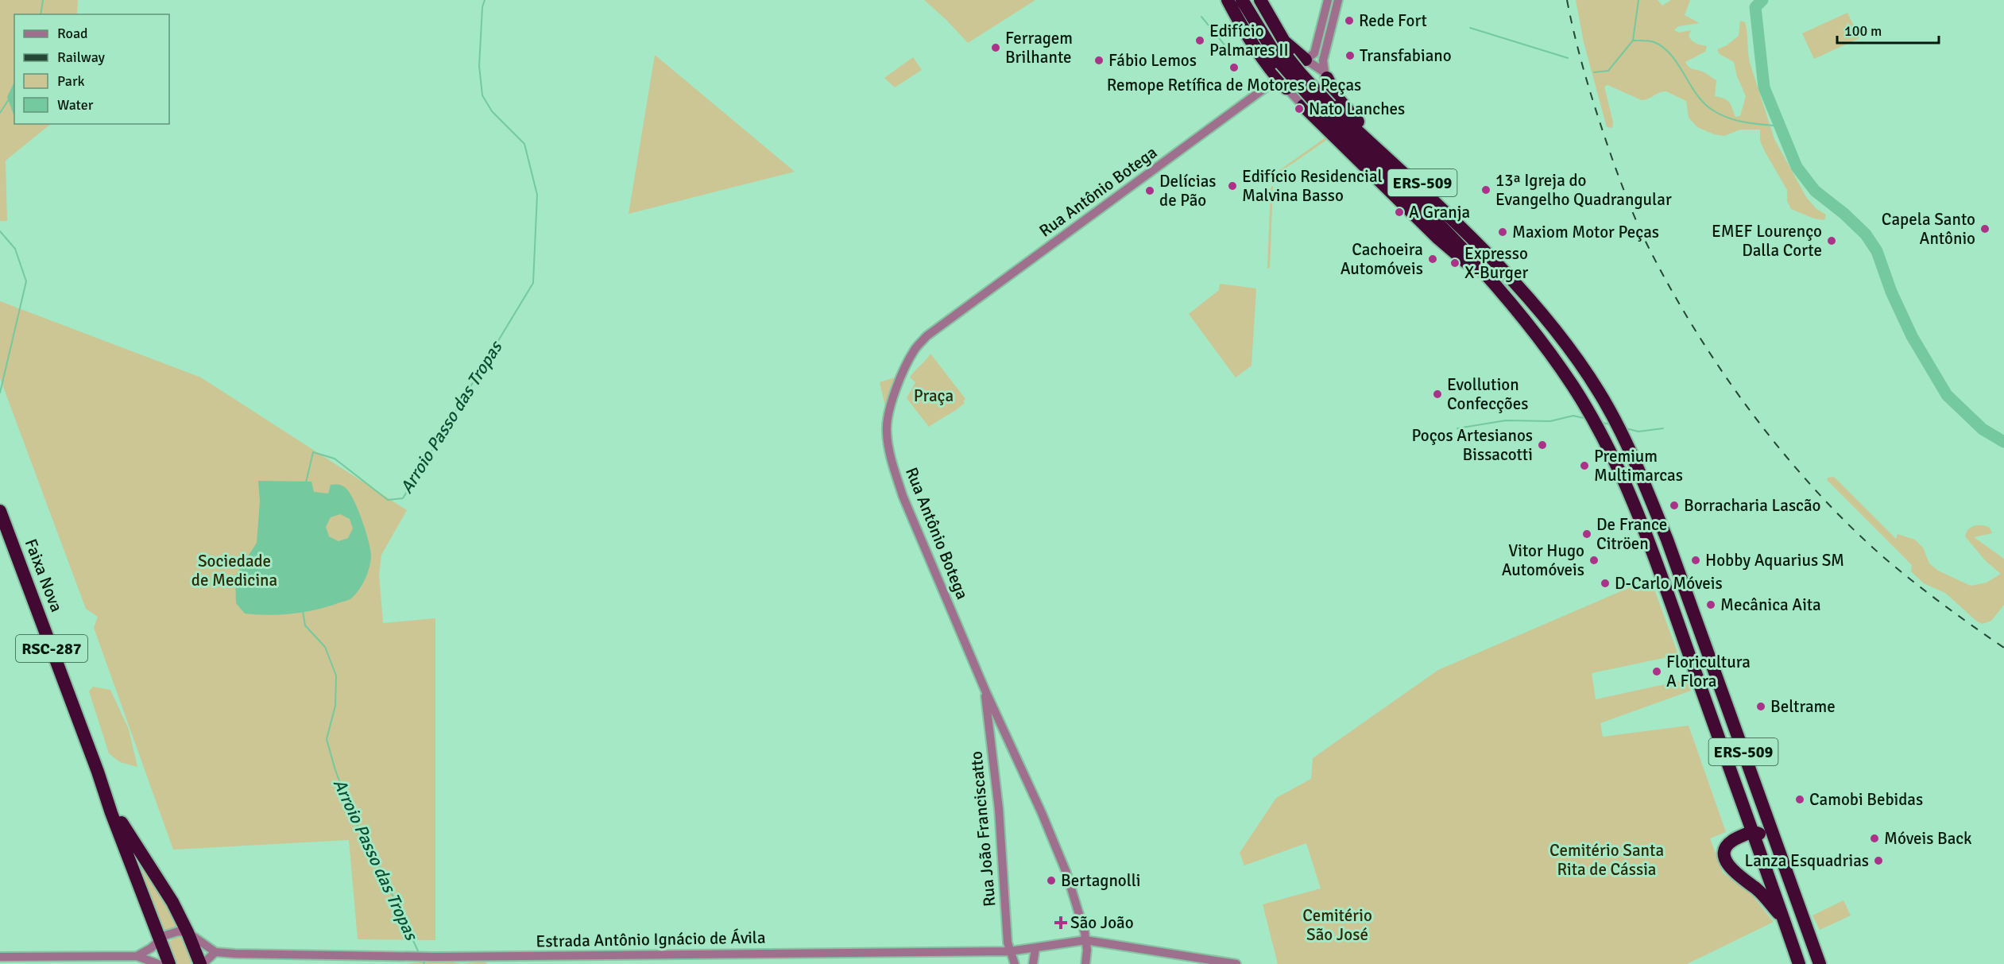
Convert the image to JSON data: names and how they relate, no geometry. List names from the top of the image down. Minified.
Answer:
{"streets":{"highway":["ERS-509","Faixa Nova","RSC-287"],"street":["Rua Antônio Botega","Rua João Franciscatto","Estrada Antônio Ignácio de Ávila"]},"crossings":[["ERS-509","Rua Antônio Botega"],["Rua Antônio Botega","Rua João Franciscatto"],["Rua Antônio Botega","Estrada Antônio Ignácio de Ávila"],["Rua João Franciscatto","Estrada Antônio Ignácio de Ávila"]],"water":["Arroio Passo das Tropas"],"parks":["Praça","Sociedade de Medicina","Cemitério Santa Rita de Cássia","Cemitério São José"],"places":{"other":["Rede Fort","Edifício Palmares II","Ferragem Brilhante","Transfabiano","Fábio Lemos","Remope Retífica de Motores e Peças","Nato Lanches","Edifício Residencial Malvina Basso","13ª Igreja do Evangelho Quadrangular","Delícias de Pão","A Granja","Capela Santo Antônio","Maxiom Motor Peças","EMEF Lourenço Dalla Corte","Cachoeira Automóveis","Expresso X-Burger","Evollution Confecções","Poços Artesianos Bissacotti","Premium Multimarcas","Borracharia Lascão","De France Citröen","Vitor Hugo Automóveis","Hobby Aquarius SM","D-Carlo Móveis","Mecânica Aita","Floricultura A Flora","Beltrame","Camobi Bebidas","Móveis Back","Lanza Esquadrias","Bertagnolli"],"health":["São João"]},"legend":["Road","Railway","Park","Water"],"scale_bar":"100 m"}
